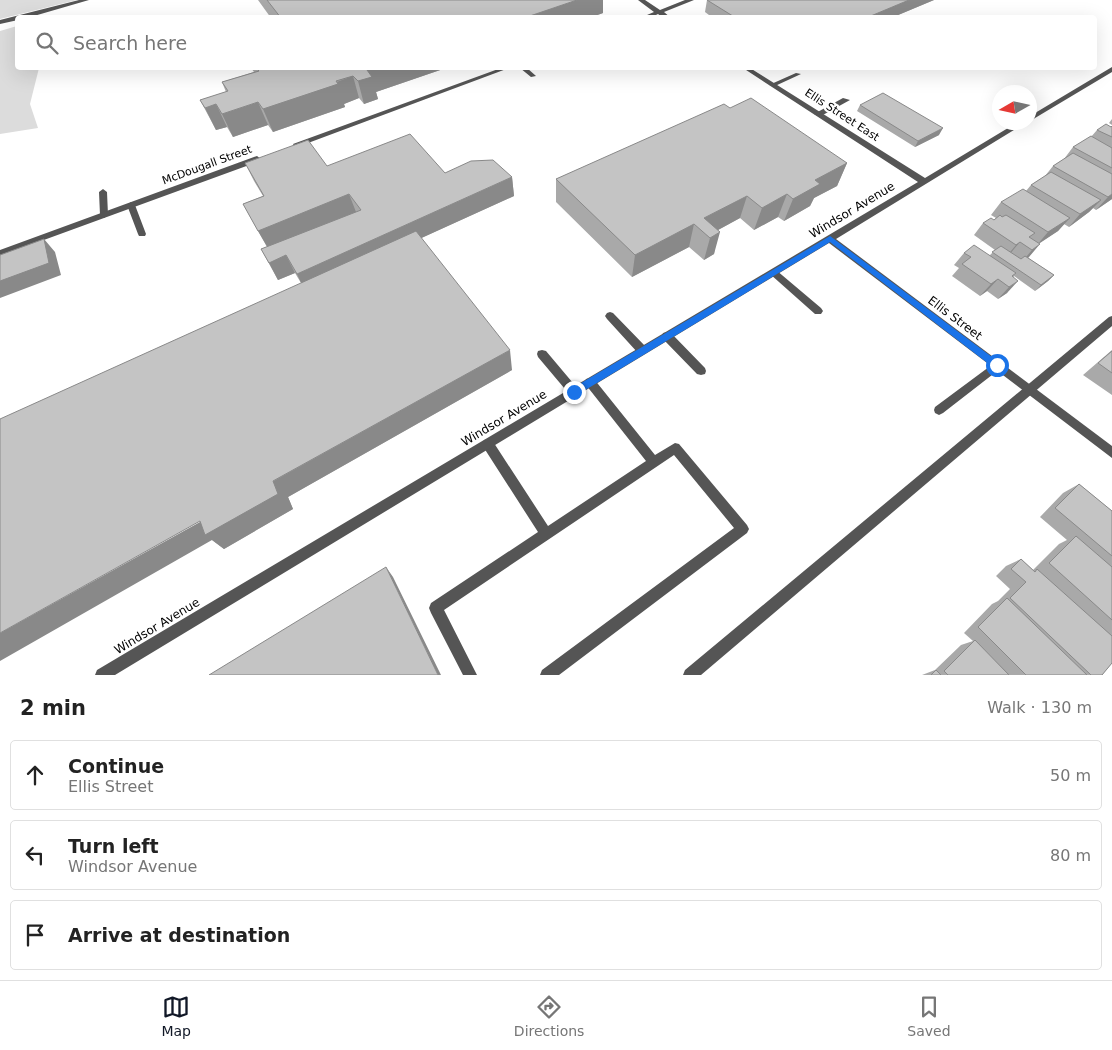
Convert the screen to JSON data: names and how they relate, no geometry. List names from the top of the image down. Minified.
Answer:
{"streets":{"street":["Ellis Street East","McDougall Street","Windsor Avenue","Ellis Street"]},"crossings":[["Ellis Street East","Windsor Avenue"],["Windsor Avenue","Ellis Street"]],"north":"left","page":{"search":"Search here","heading":["2 min","Walk · 130 m"],"list":[["Continue","Ellis Street","50 m"],["Turn left","Windsor Avenue","80 m"],"Arrive at destination"],"nav":["Map","Directions","Saved"]}}
